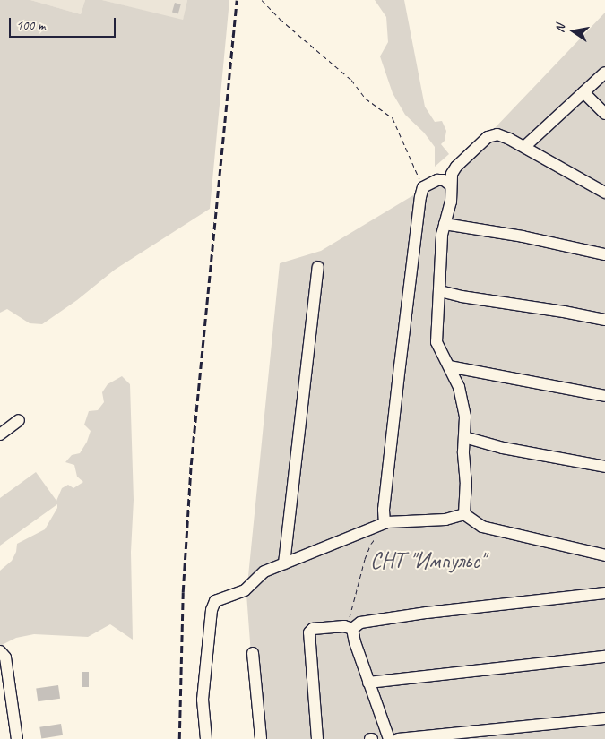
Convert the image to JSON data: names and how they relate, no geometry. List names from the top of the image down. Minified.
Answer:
{"parks":["СНТ \"Импульс\""],"scale_bar":"100 m","north":"left"}
